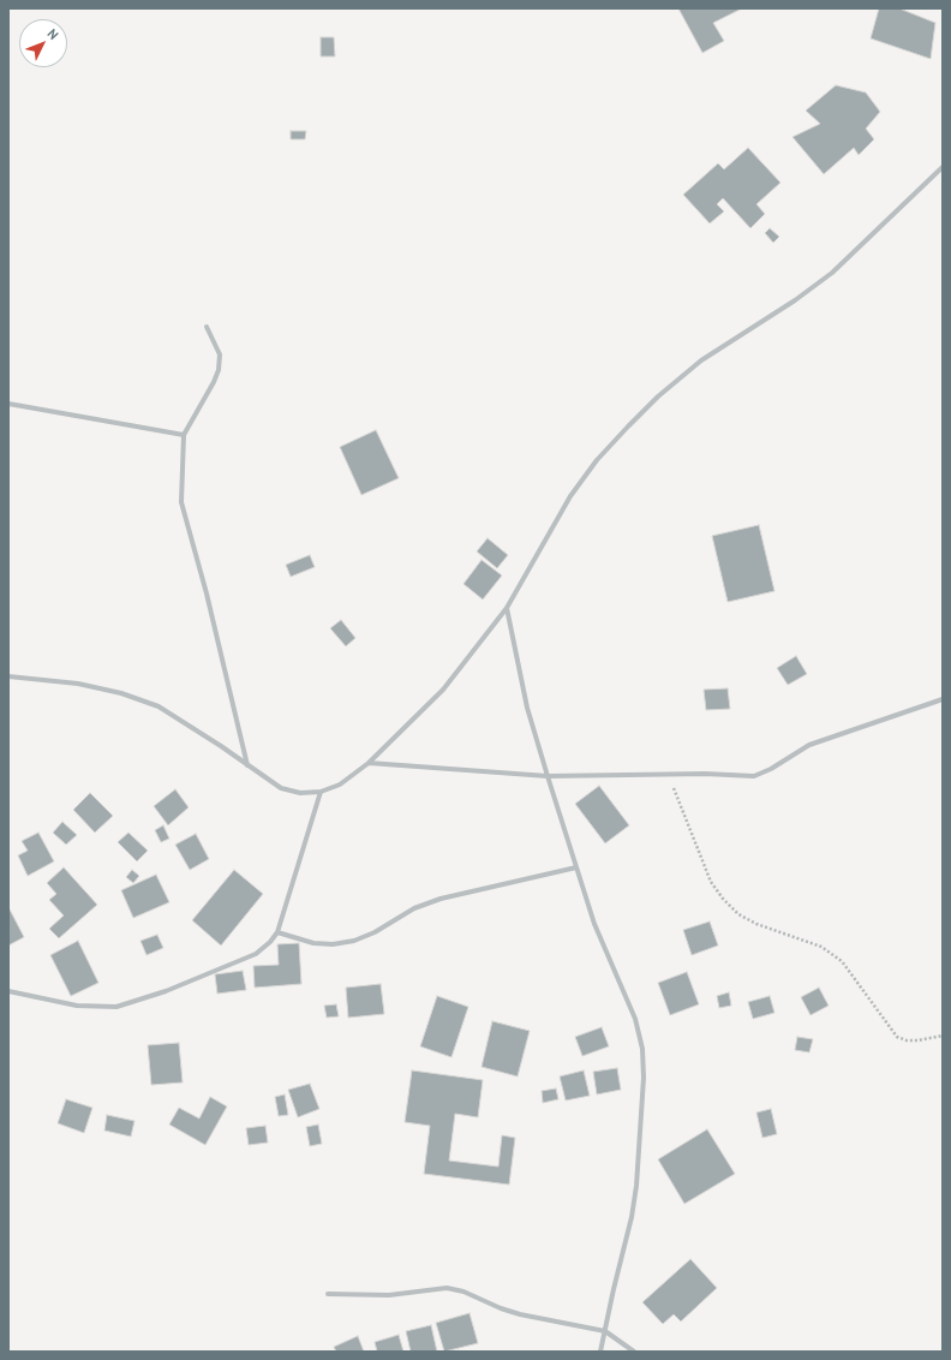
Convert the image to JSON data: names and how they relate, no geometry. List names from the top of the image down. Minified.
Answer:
{"north":"top right"}
